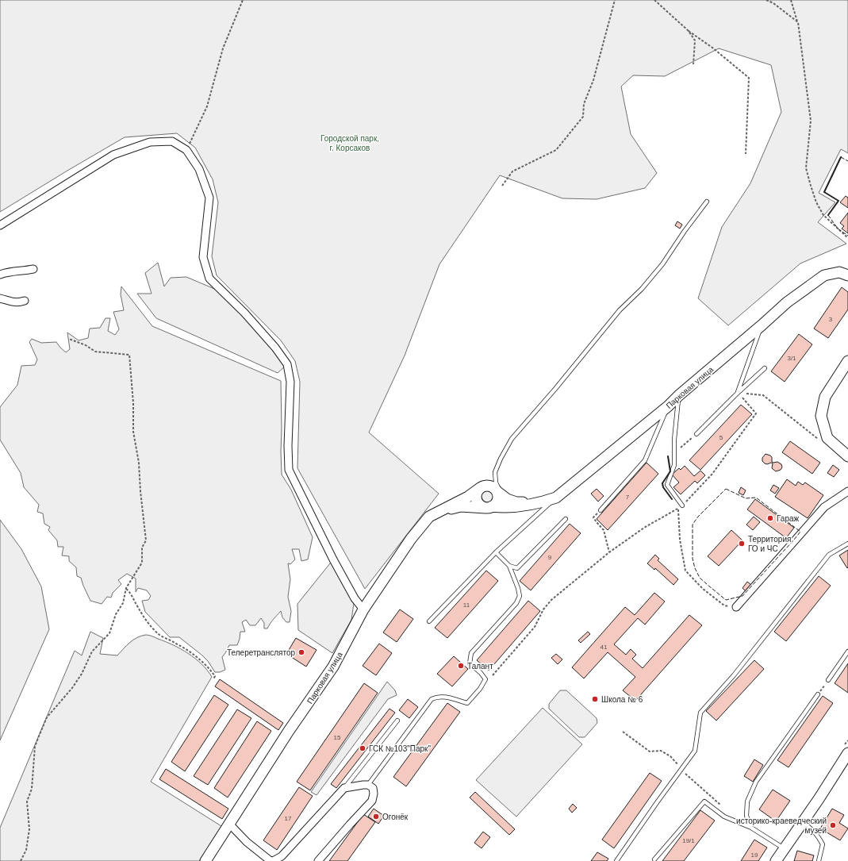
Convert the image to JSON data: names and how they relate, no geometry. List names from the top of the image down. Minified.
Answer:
{"streets":{"street":["Парковая улица"]},"parks":["Городской парк, г. Корсаков"],"places":["Гараж","Территория ГО и ЧС","Телеретранслятор","Талант","Школа № 6","ГСК №103\"Парк\"","Огонёк","историко-краеведческий музей"],"house_numbers":["3","3/1","5","7","9","11","41","15","17","19/1","19"]}
